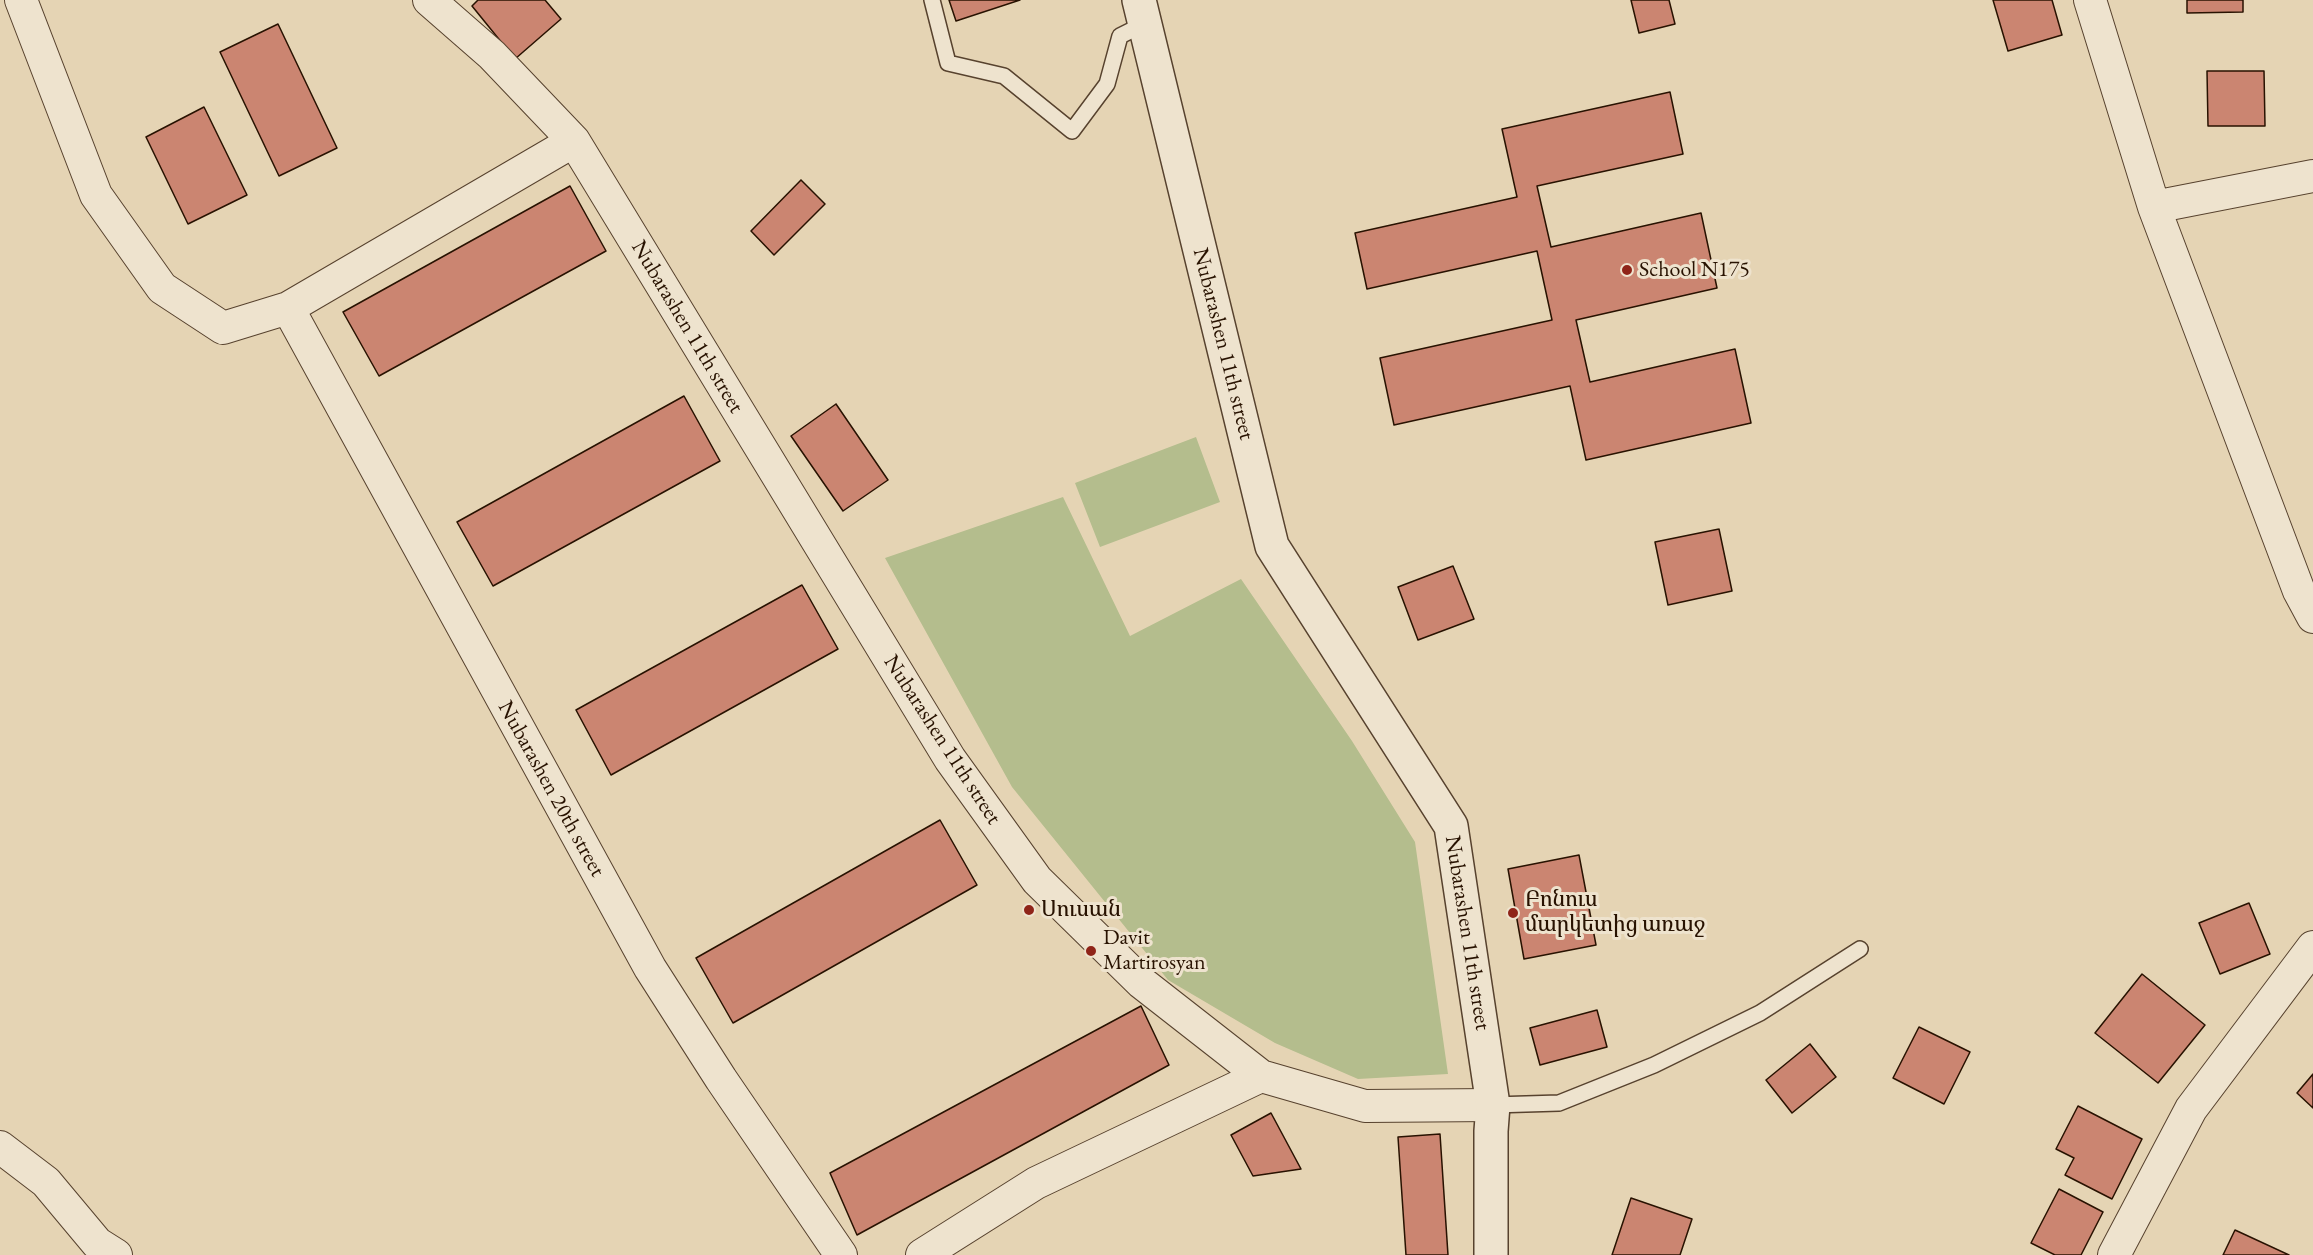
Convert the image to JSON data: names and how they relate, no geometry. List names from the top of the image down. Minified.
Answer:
{"streets":{"street":["Nubarashen 11th street","Nubarashen 20th street"]},"places":["School N175","Սուսան","Բոնուս մարկետից առաջ","Davit Martirosyan"]}
